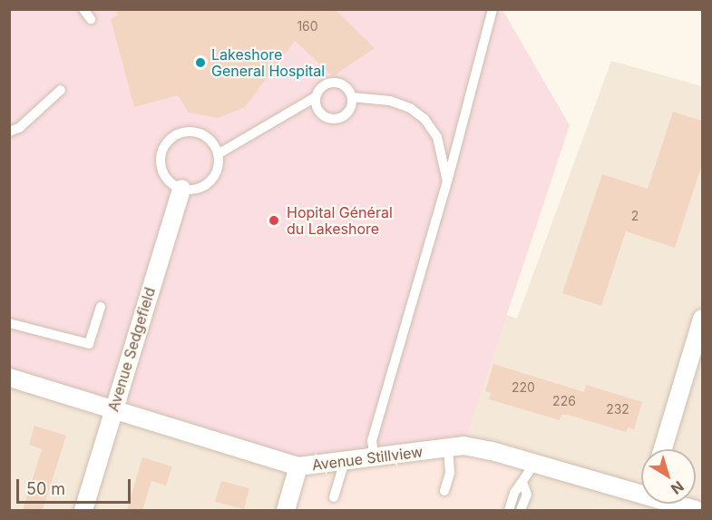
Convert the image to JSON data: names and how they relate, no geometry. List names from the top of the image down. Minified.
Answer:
{"streets":{"street":["Avenue Sedgefield","Avenue Stillview"]},"crossings":[["Avenue Sedgefield","Avenue Stillview"]],"places":["Lakeshore General Hospital","Hopital Général du Lakeshore"],"house_numbers":["160","2","220","226","232"],"scale_bar":"50 m","north":"bottom right"}
